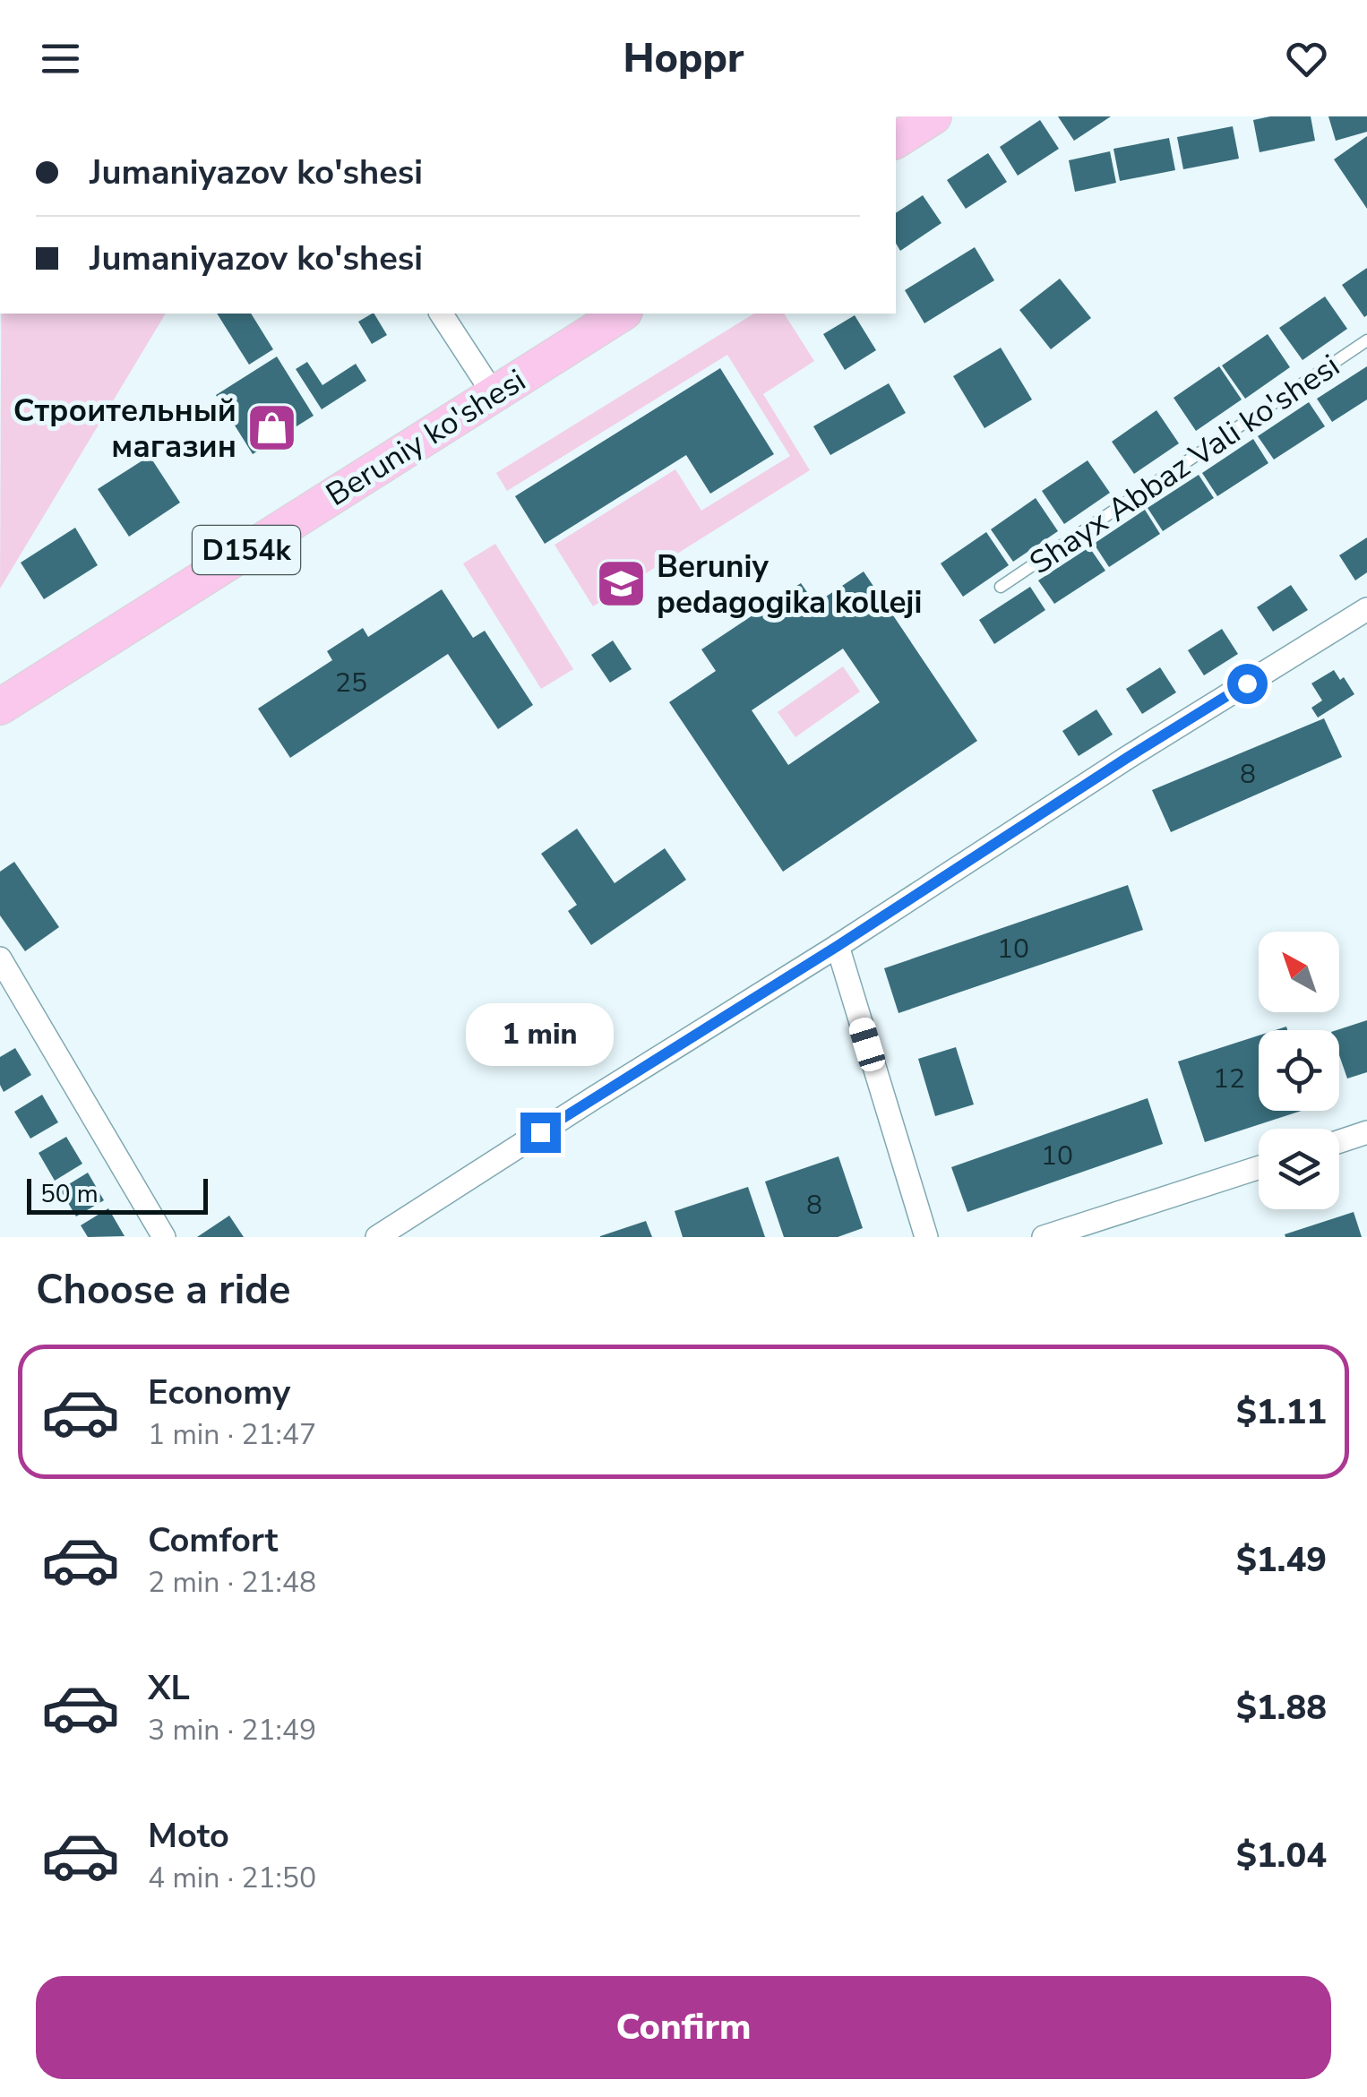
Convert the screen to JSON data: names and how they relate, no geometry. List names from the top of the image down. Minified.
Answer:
{"streets":{"main road":["Beruniy ko'shesi","D154k"],"lane":["Shayx Abbaz Vali ko'shesi"]},"places":{"shop":["Строительный магазин"],"school or university":["Beruniy pedagogika kolleji"]},"house_numbers":["25","8","10","12","10","8"],"scale_bar":"50 m","north":"top left","page":{"header":"Hoppr","banner":["Jumaniyazov ko'shesi","Jumaniyazov ko'shesi"],"bubble":"1 min","scale":"50 m","heading":"Choose a ride","list":[{"name":"Economy","note":"1 min · 21:47","value":"$1.11"},{"name":"Comfort","note":"2 min · 21:48","value":"$1.49"},{"name":"XL","note":"3 min · 21:49","value":"$1.88"},{"name":"Moto","note":"4 min · 21:50","value":"$1.04"}],"buttons":"Confirm"}}
